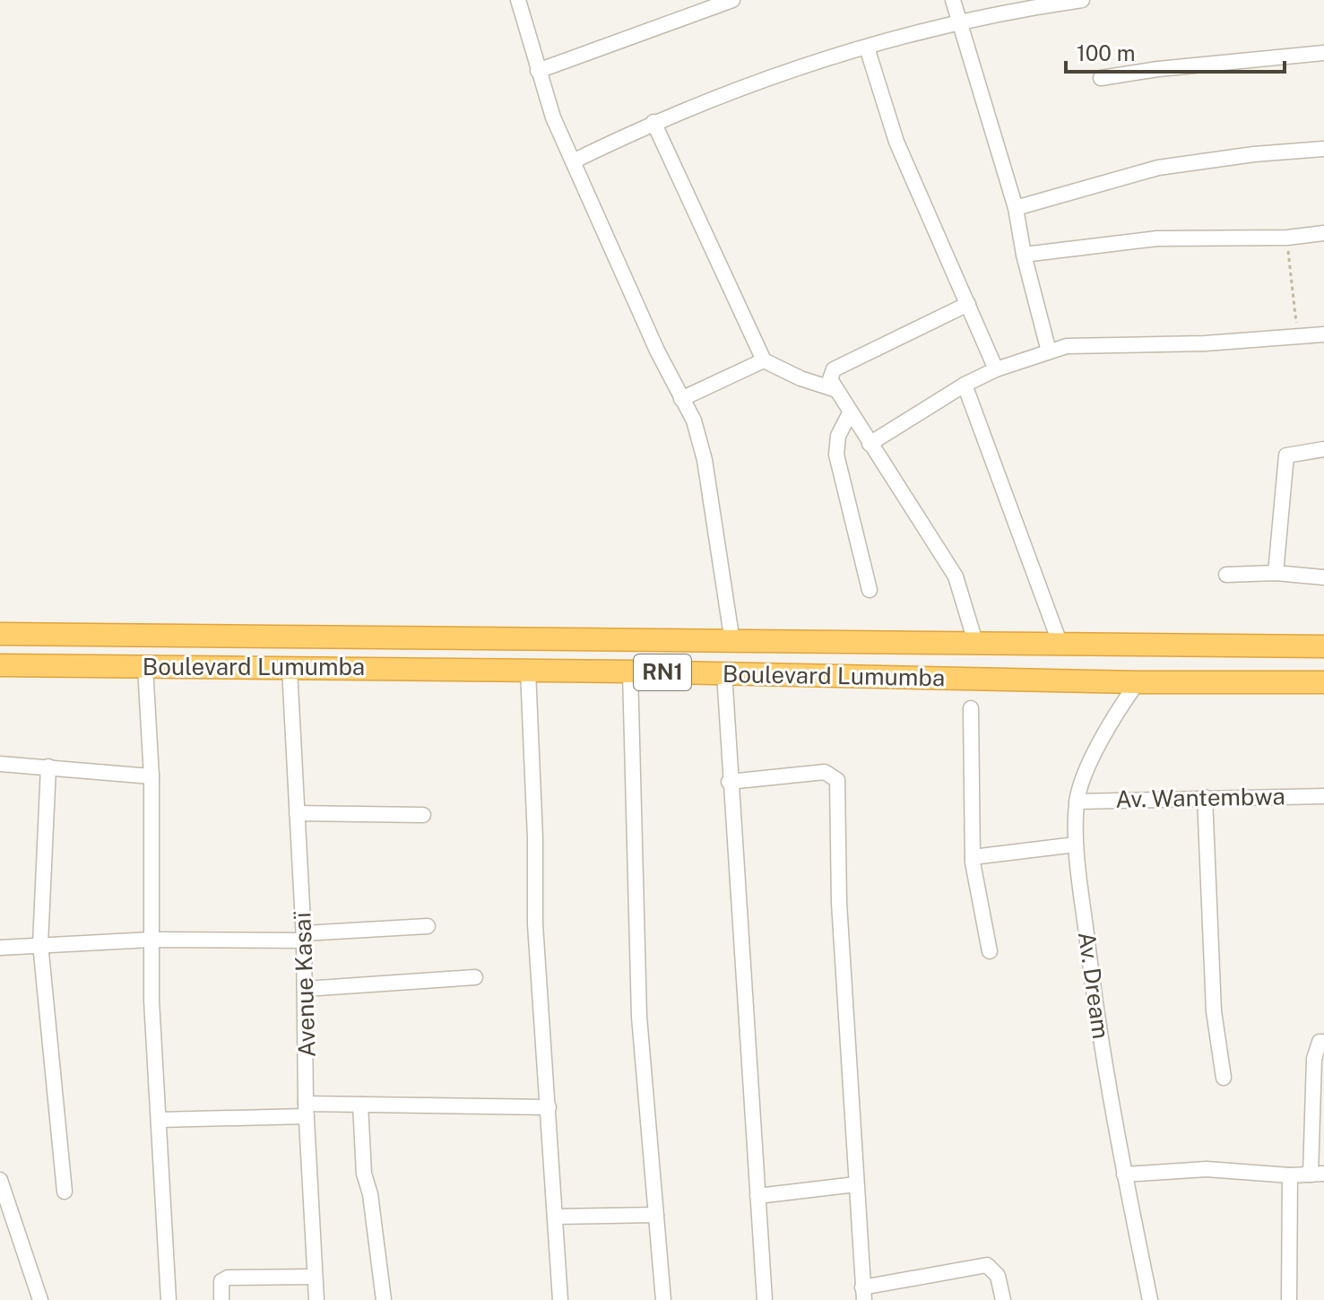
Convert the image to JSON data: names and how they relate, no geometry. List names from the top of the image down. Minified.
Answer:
{"streets":{"highway":["Boulevard Lumumba","RN1"],"street":["Av. Wantembwa","Avenue Kasaï","Av. Dream"]},"crossings":[["Boulevard Lumumba","Avenue Kasaï"],["Boulevard Lumumba","Av. Dream"],["Av. Wantembwa","Av. Dream"]],"scale_bar":"100 m"}
